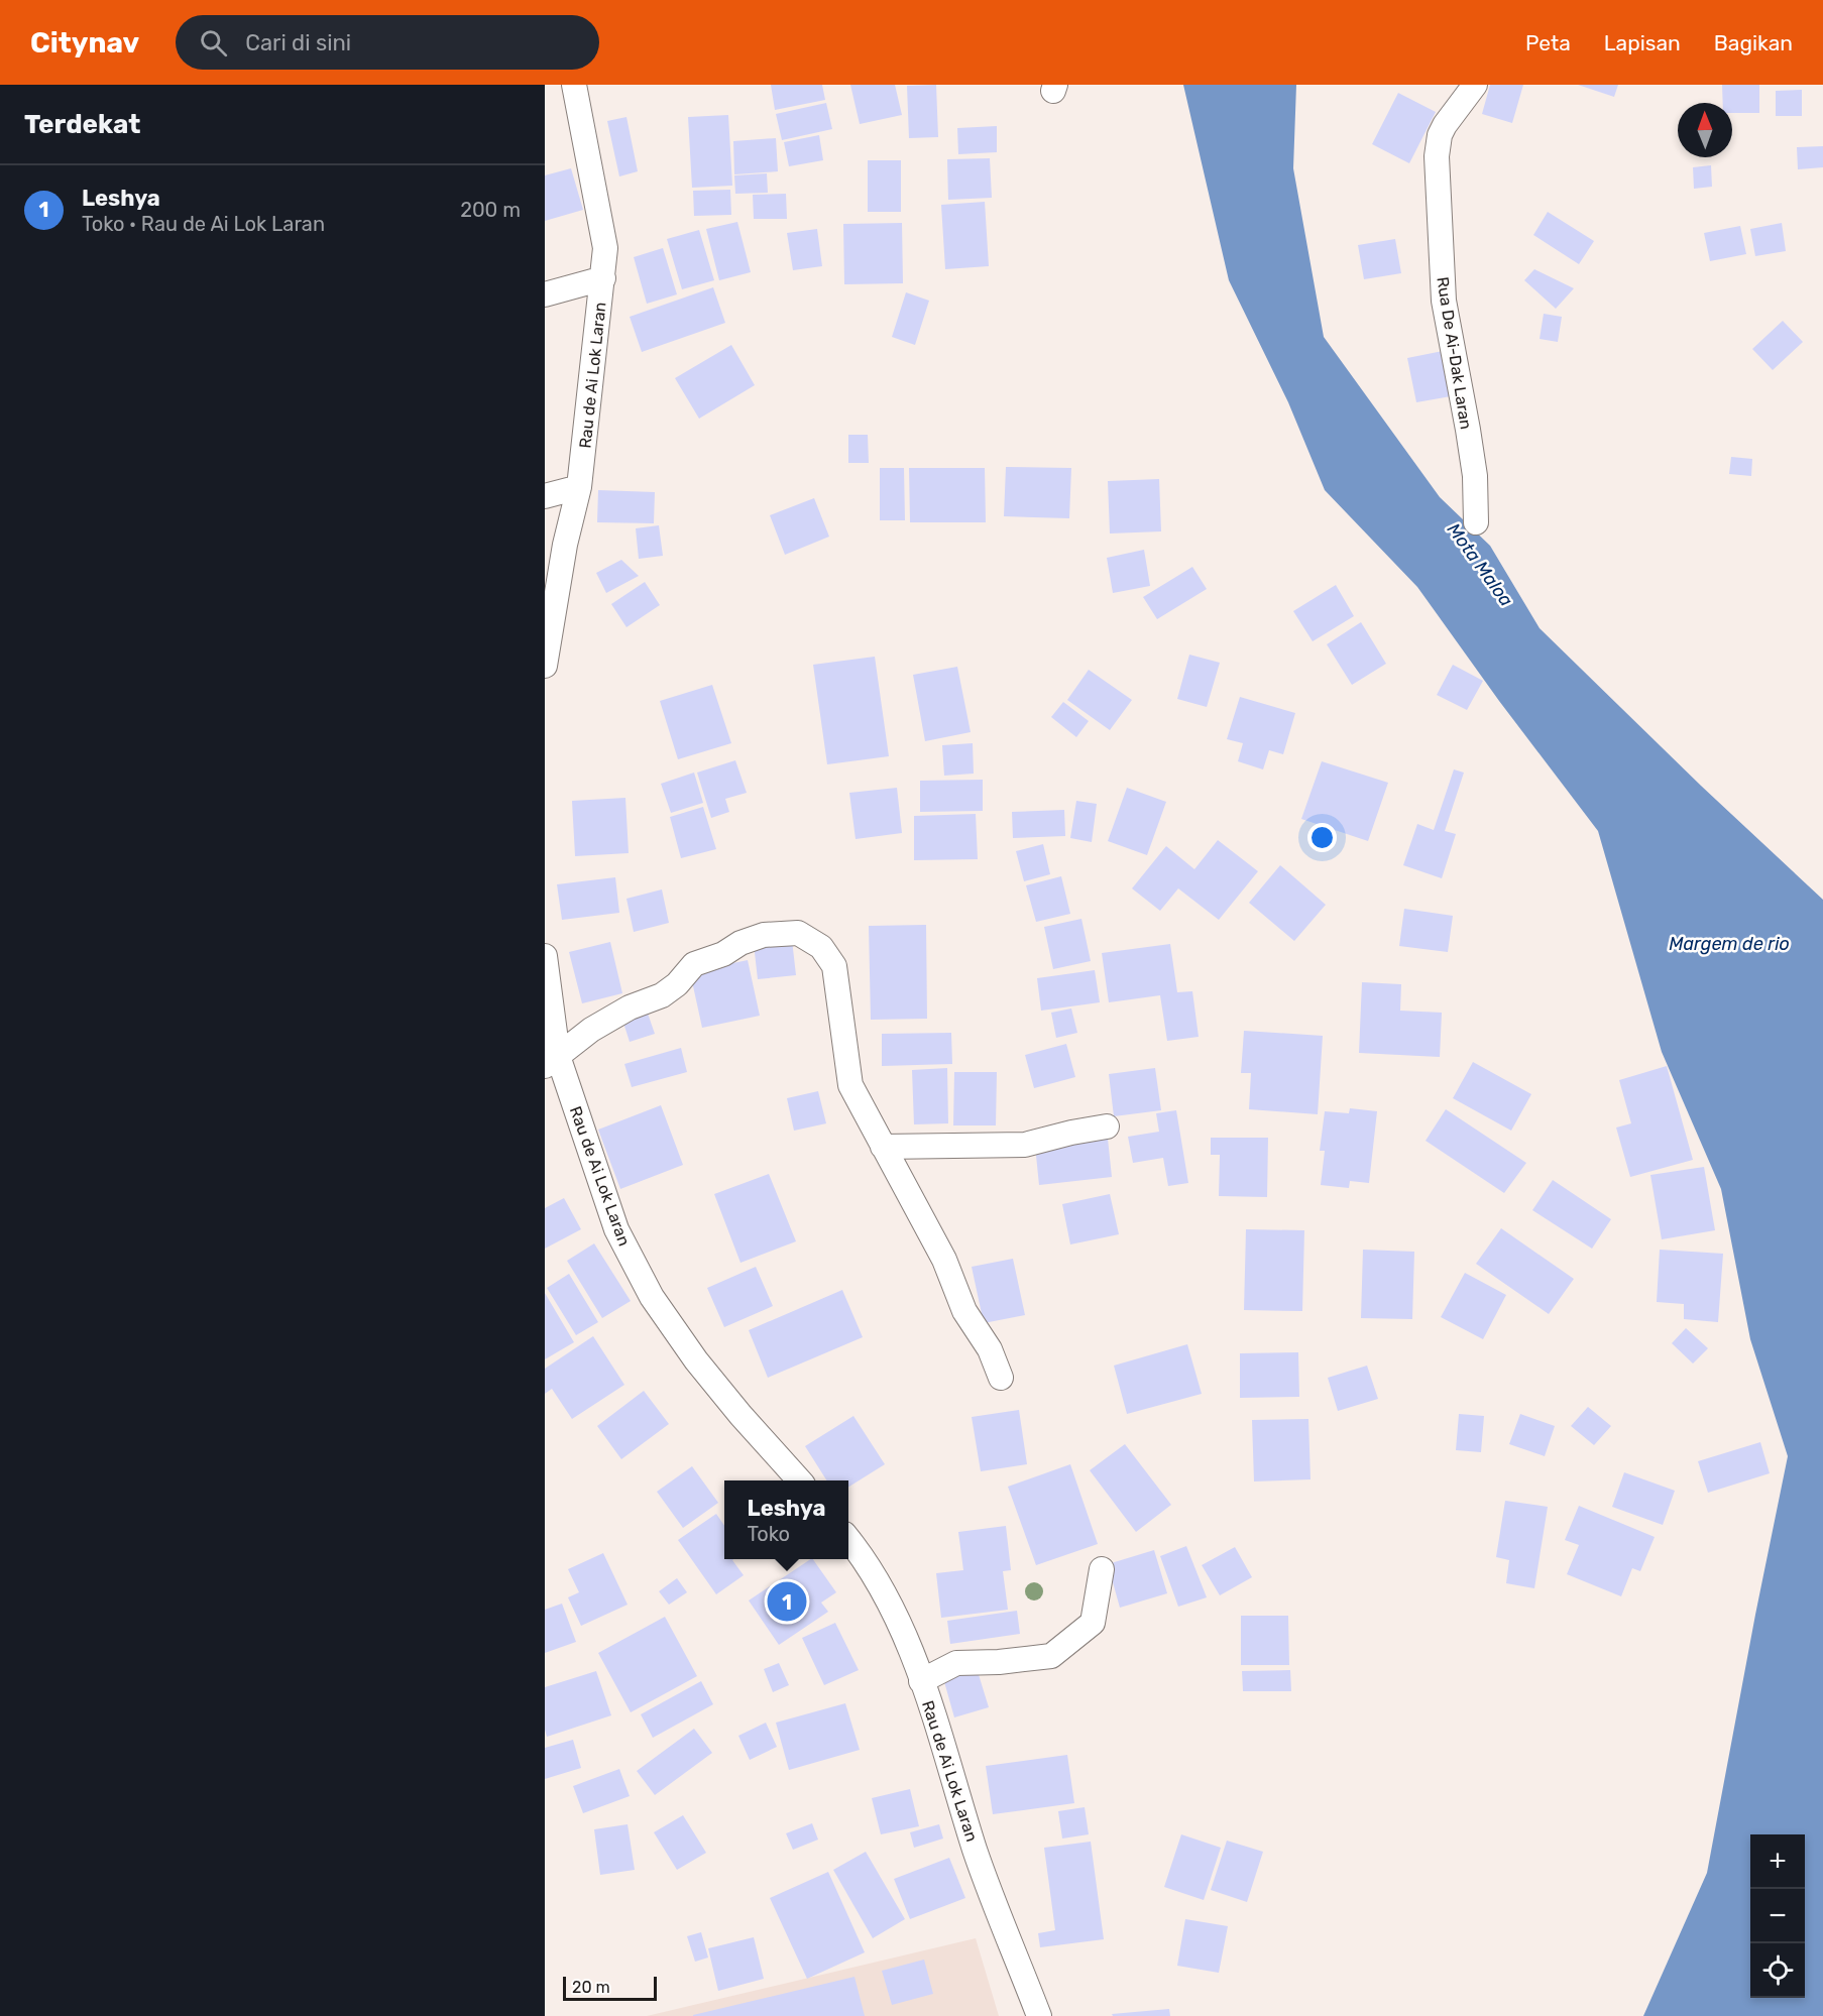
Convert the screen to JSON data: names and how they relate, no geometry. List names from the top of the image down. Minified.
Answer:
{"streets":{"street":["Rua De Ai-Dak Laran","Rau de Ai Lok Laran"]},"water":["Mota Maloa","Margem de rio"],"scale_bar":"20 m","north":"top","page":{"header":"Citynav","search":"Cari di sini","nav":["Peta","Lapisan","Bagikan"],"heading":"Terdekat","list":[{"mark":"1","name":"Leshya","note":"Toko · Rau de Ai Lok Laran","value":"200 m"}],"popup":["Leshya","Toko"],"pins":"1","map_buttons":["+","−"],"scale":"20 m"}}
